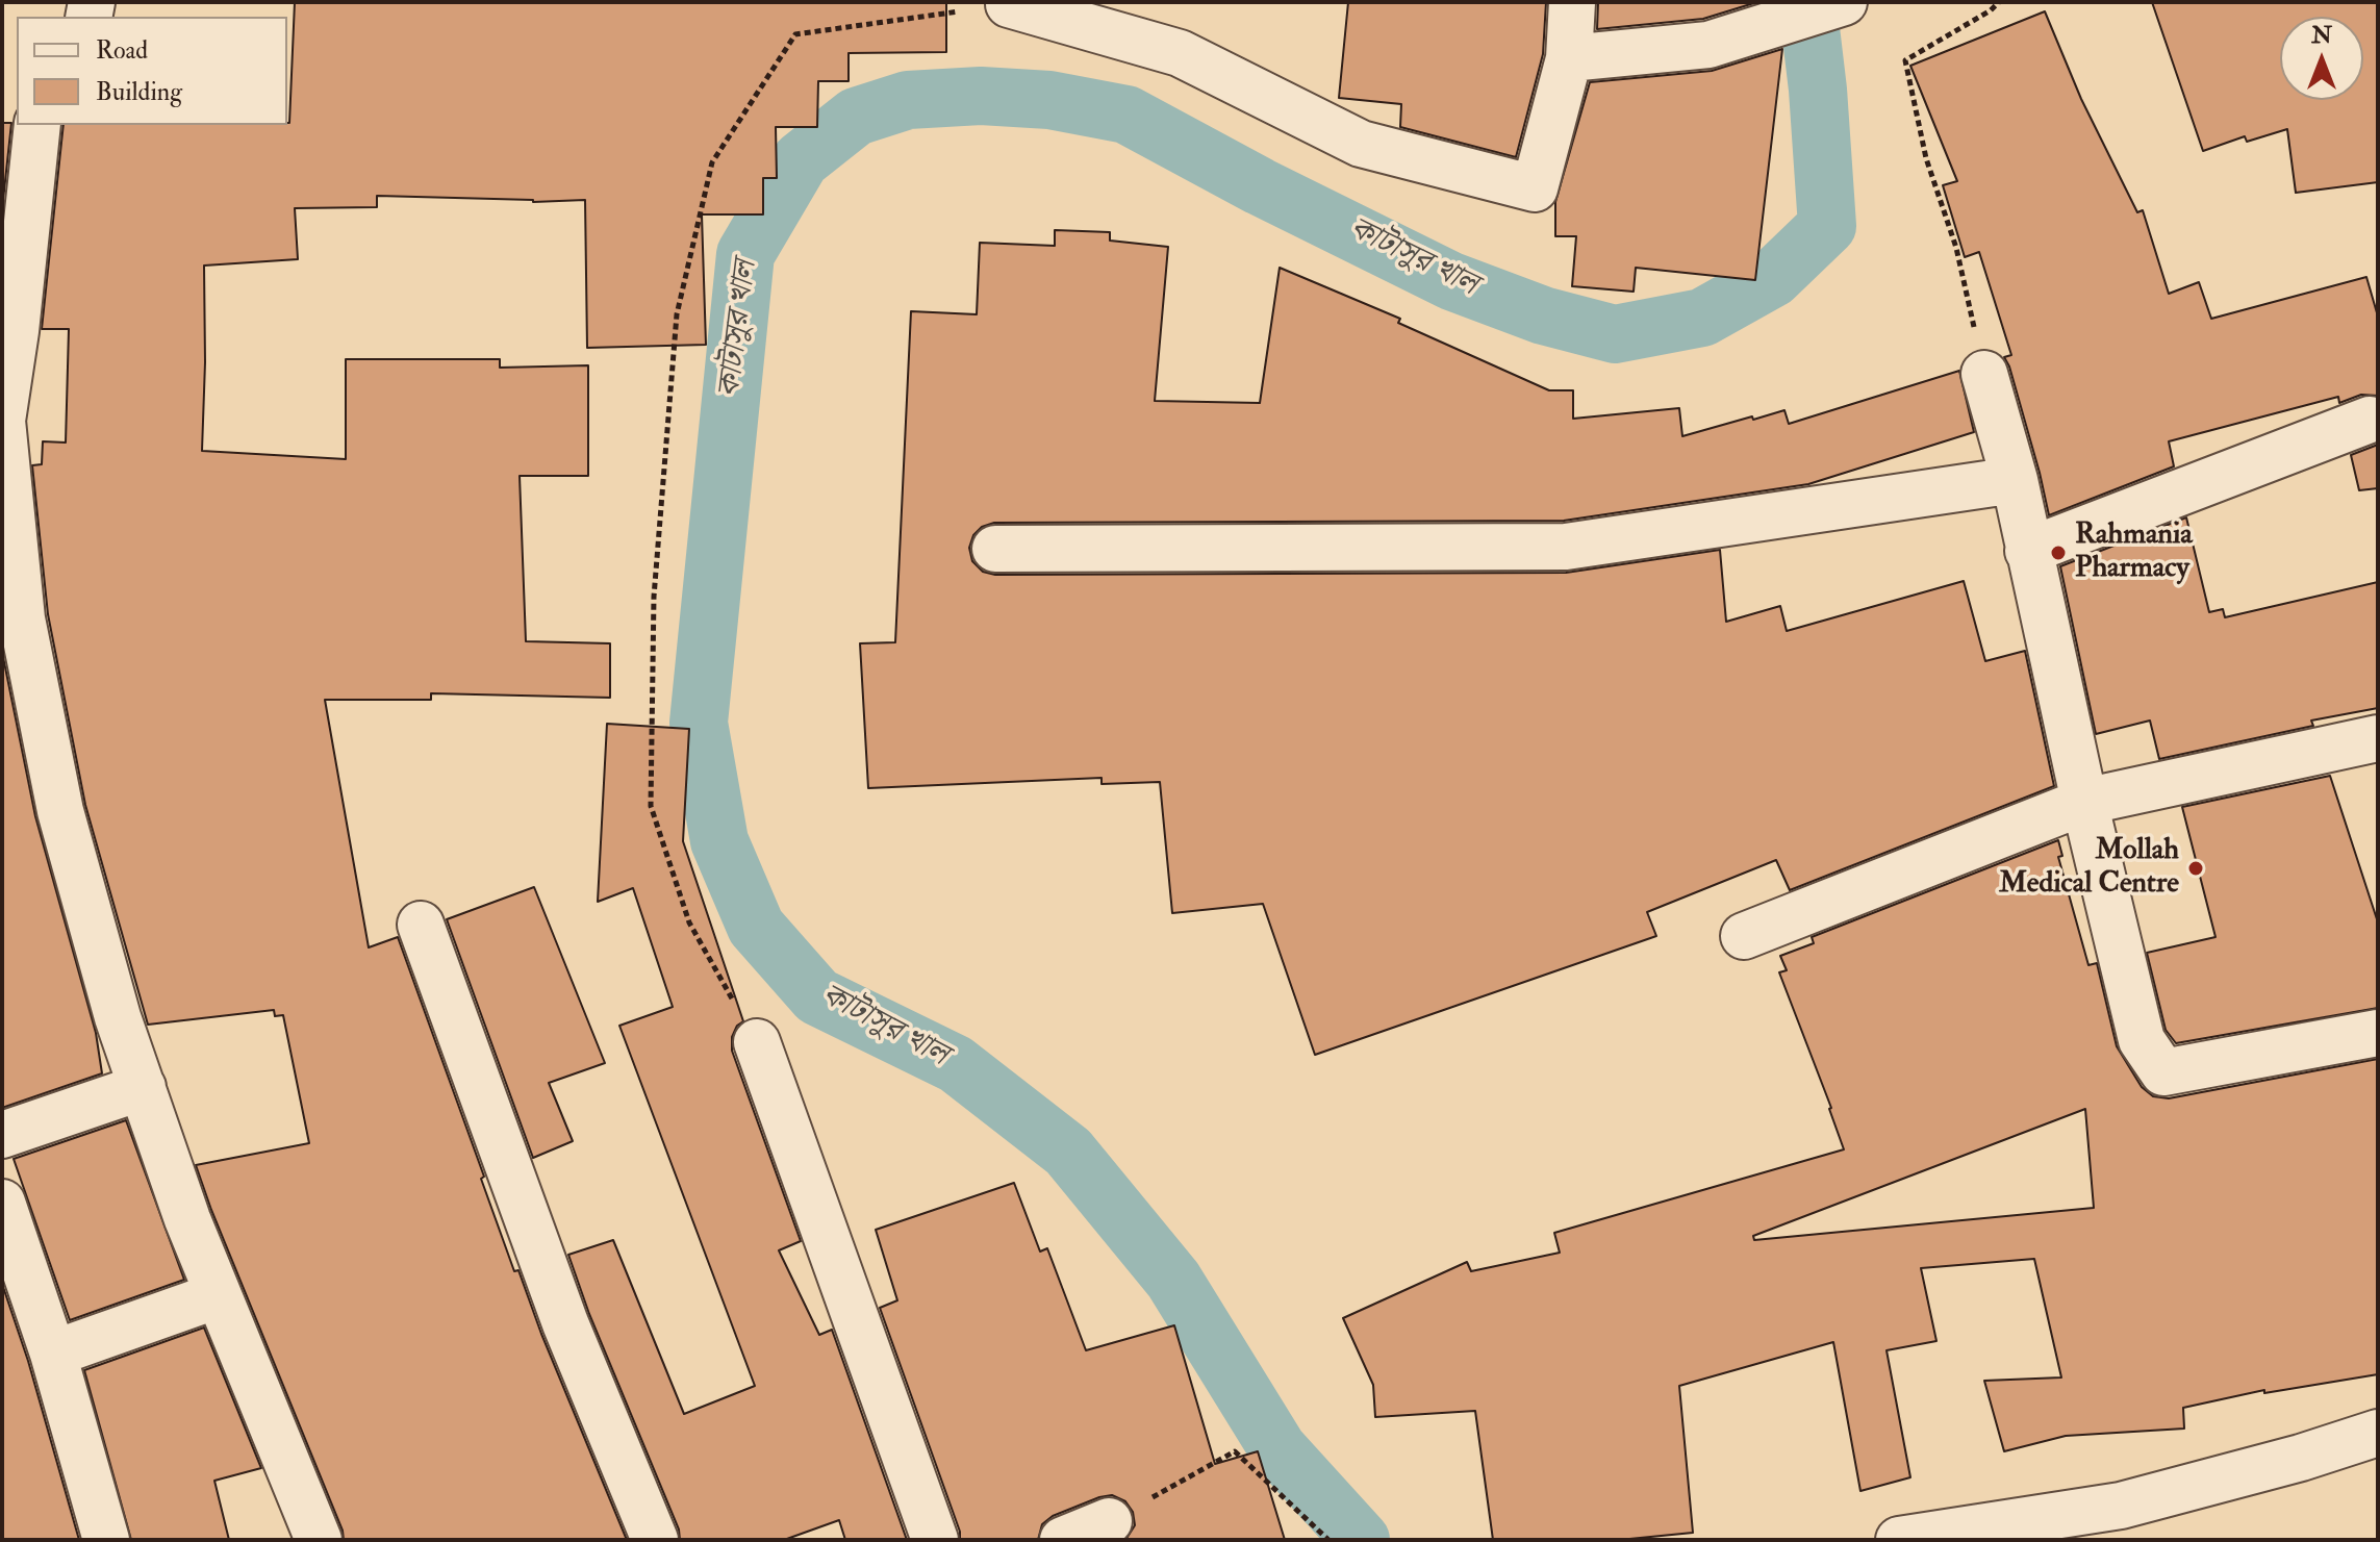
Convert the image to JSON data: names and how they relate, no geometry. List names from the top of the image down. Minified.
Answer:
{"water":["কাটাসুর খাল"],"places":["Rahmania Pharmacy","Mollah Medical Centre"],"legend":["Road","Building"],"north":"top"}
